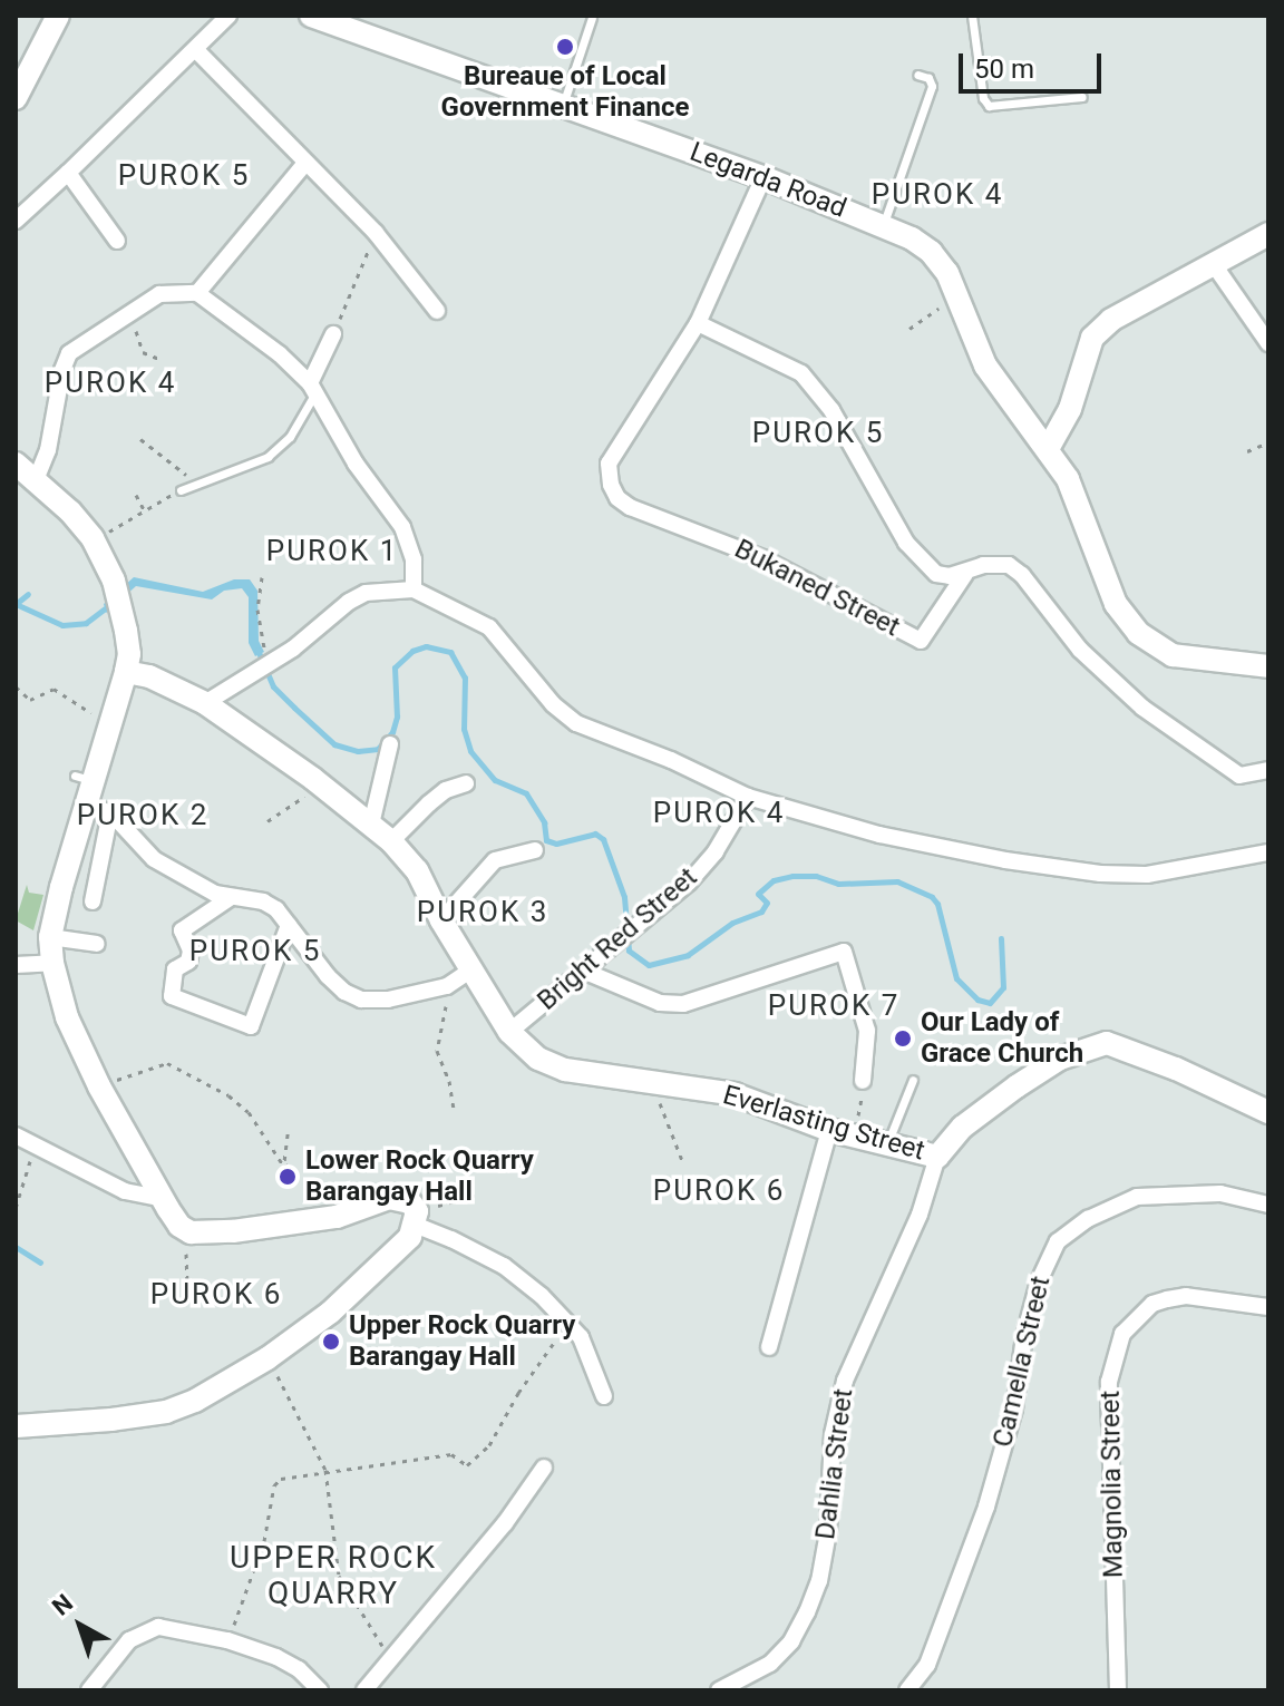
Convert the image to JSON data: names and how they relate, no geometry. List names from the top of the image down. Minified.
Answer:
{"streets":{"street":["Legarda Road","Bukaned Street","Bright Red Street","Everlasting Street","Camella Street","Dahlia Street","Magnolia Street"]},"crossings":[["Legarda Road","Bukaned Street"],["Bright Red Street","Everlasting Street"],["Everlasting Street","Dahlia Street"]],"districts":["PUROK 5","PUROK 4","PUROK 4","PUROK 5","PUROK 1","PUROK 4","PUROK 2","PUROK 3","PUROK 5","PUROK 7","PUROK 6","PUROK 6","UPPER ROCK QUARRY"],"places":["Bureaue of Local Government Finance","Our Lady of Grace Church","Lower Rock Quarry Barangay Hall","Upper Rock Quarry Barangay Hall"],"scale_bar":"50 m","north":"top left"}
